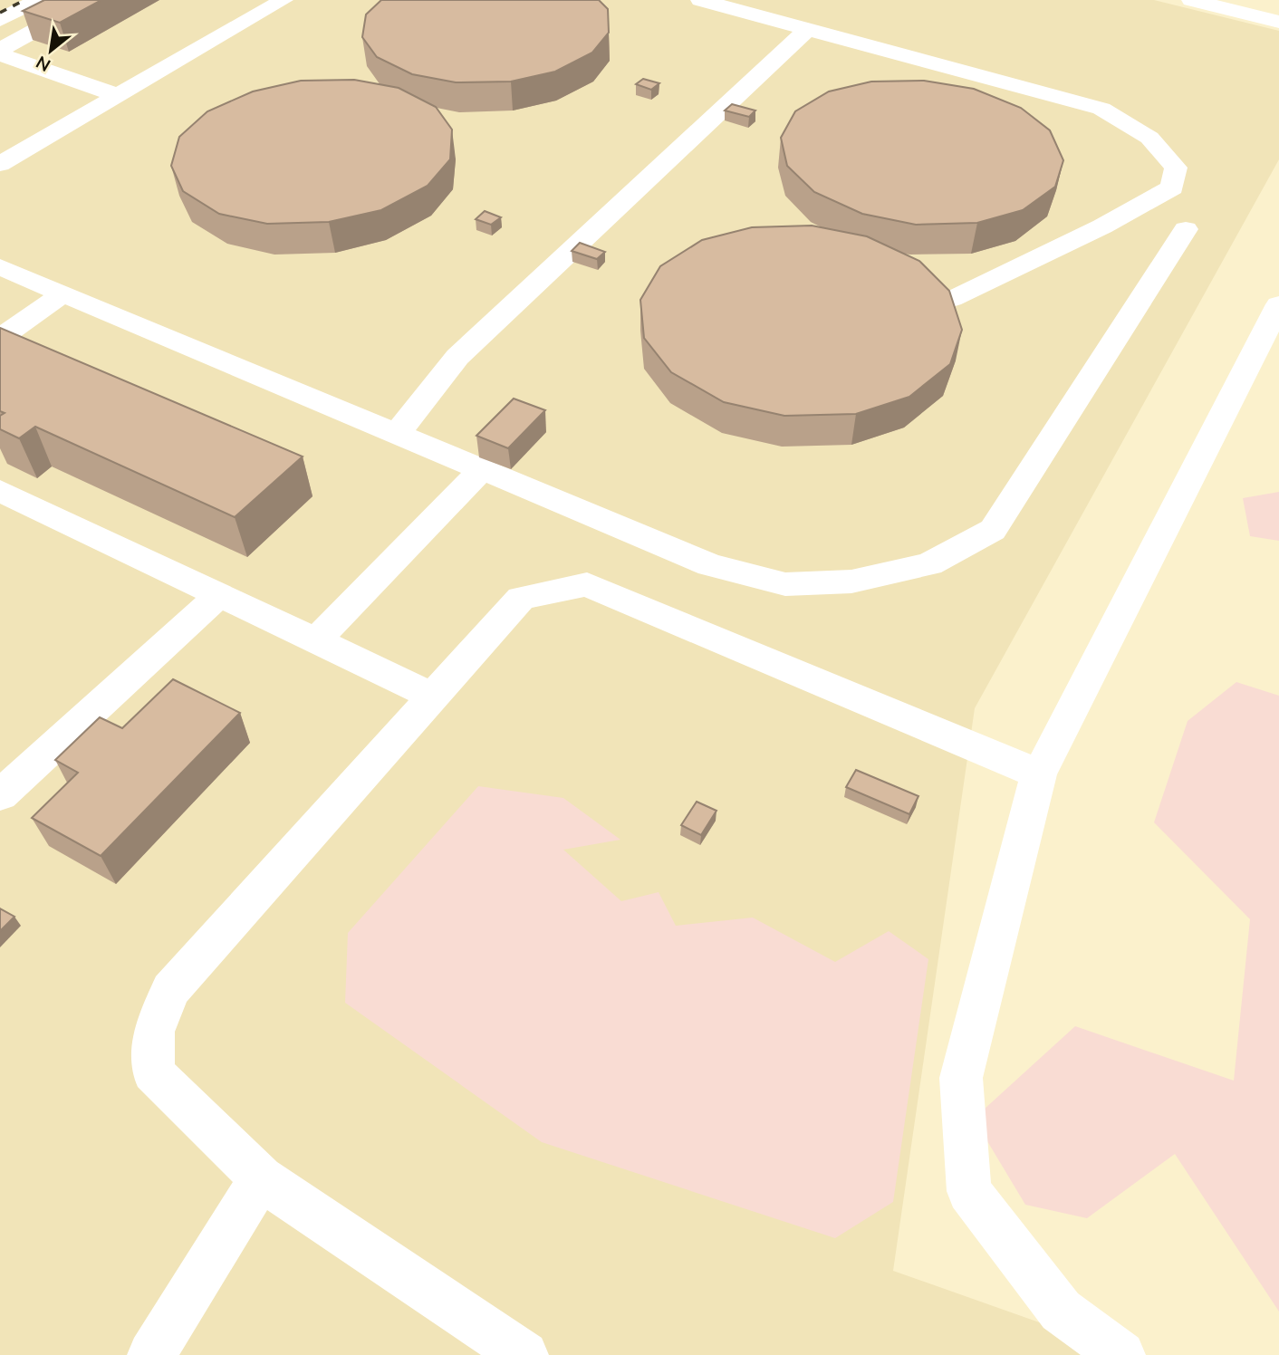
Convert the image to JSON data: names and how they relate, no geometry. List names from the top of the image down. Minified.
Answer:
{"north":"bottom left"}
